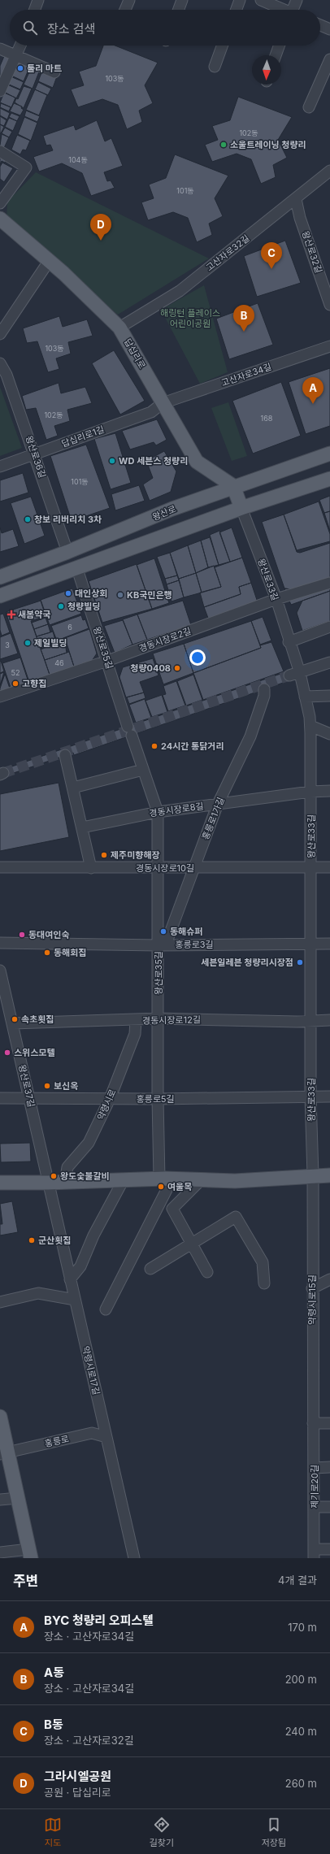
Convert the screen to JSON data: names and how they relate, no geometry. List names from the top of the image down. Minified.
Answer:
{"streets":{"main road":["답십리로","왕산로"],"street":["왕산로32길","고산자로32길","고산자로34길","답십리로1길","왕산로36길","왕산로33길","경동시장로2길","왕산로35길","경동시장로8길","홍릉로1가길","경동시장로10길","홍릉로3길","경동시장로12길","왕산로37길","홍릉로5길","약령시로","약령시로15길","약령시로17길","홍릉로","제기로20길"]},"crossings":[["왕산로32길","고산자로32길"],["고산자로32길","답십리로"],["답십리로","고산자로34길"],["답십리로","답십리로1길"],["답십리로","왕산로"],["고산자로34길","답십리로1길"],["답십리로1길","왕산로36길"],["왕산로36길","왕산로"],["왕산로33길","경동시장로2길"],["왕산로33길","경동시장로8길"],["왕산로33길","경동시장로10길"],["왕산로33길","홍릉로3길"],["왕산로33길","경동시장로12길"],["왕산로33길","홍릉로5길"],["왕산로33길","약령시로15길"],["경동시장로2길","왕산로35길"],["왕산로35길","경동시장로8길"],["왕산로35길","홍릉로1가길"],["왕산로35길","경동시장로10길"],["왕산로35길","홍릉로3길"],["왕산로35길","경동시장로12길"],["왕산로35길","홍릉로5길"],["경동시장로8길","홍릉로1가길"],["홍릉로1가길","경동시장로10길"],["홍릉로1가길","홍릉로3길"],["경동시장로12길","왕산로37길"],["경동시장로12길","약령시로"],["왕산로37길","홍릉로5길"],["왕산로37길","약령시로17길"],["홍릉로5길","약령시로"],["약령시로15길","제기로20길"],["약령시로17길","홍릉로"]],"parks":["해링턴 플레이스 어린이공원"],"places":{"other":["툴리 마트","소울트레이닝 청량리","WD 세븐스 청량리","창보 리버리치 3차","대인상회","KB국민은행","청량빌딩","제일빌딩","청량0408","고향집","24시간 통닭거리","제주미향해장","동해슈퍼","동대여인숙","동해회집","세븐일레븐 청량리시장점","속초횟집","스위스모텔","보신옥","왕도숯불갈비","여울목","군산횟집"],"health":["새봄약국"]},"house_numbers":["103동","102동","104동","101동","103동","102동","168","101동","6","3","46","52"],"north":"bottom","page":{"search":"장소 검색","pins":["D","C","B","A"],"heading":["주변","4개 결과"],"list":[{"mark":"A","name":"BYC 청량리 오피스텔","note":"장소 · 고산자로34길","value":"170 m"},{"mark":"B","name":"A동","note":"장소 · 고산자로34길","value":"200 m"},{"mark":"C","name":"B동","note":"장소 · 고산자로32길","value":"240 m"},{"mark":"D","name":"그라시엘공원","note":"공원 · 답십리로","value":"260 m"}],"nav":["지도","길찾기","저장됨"]}}
